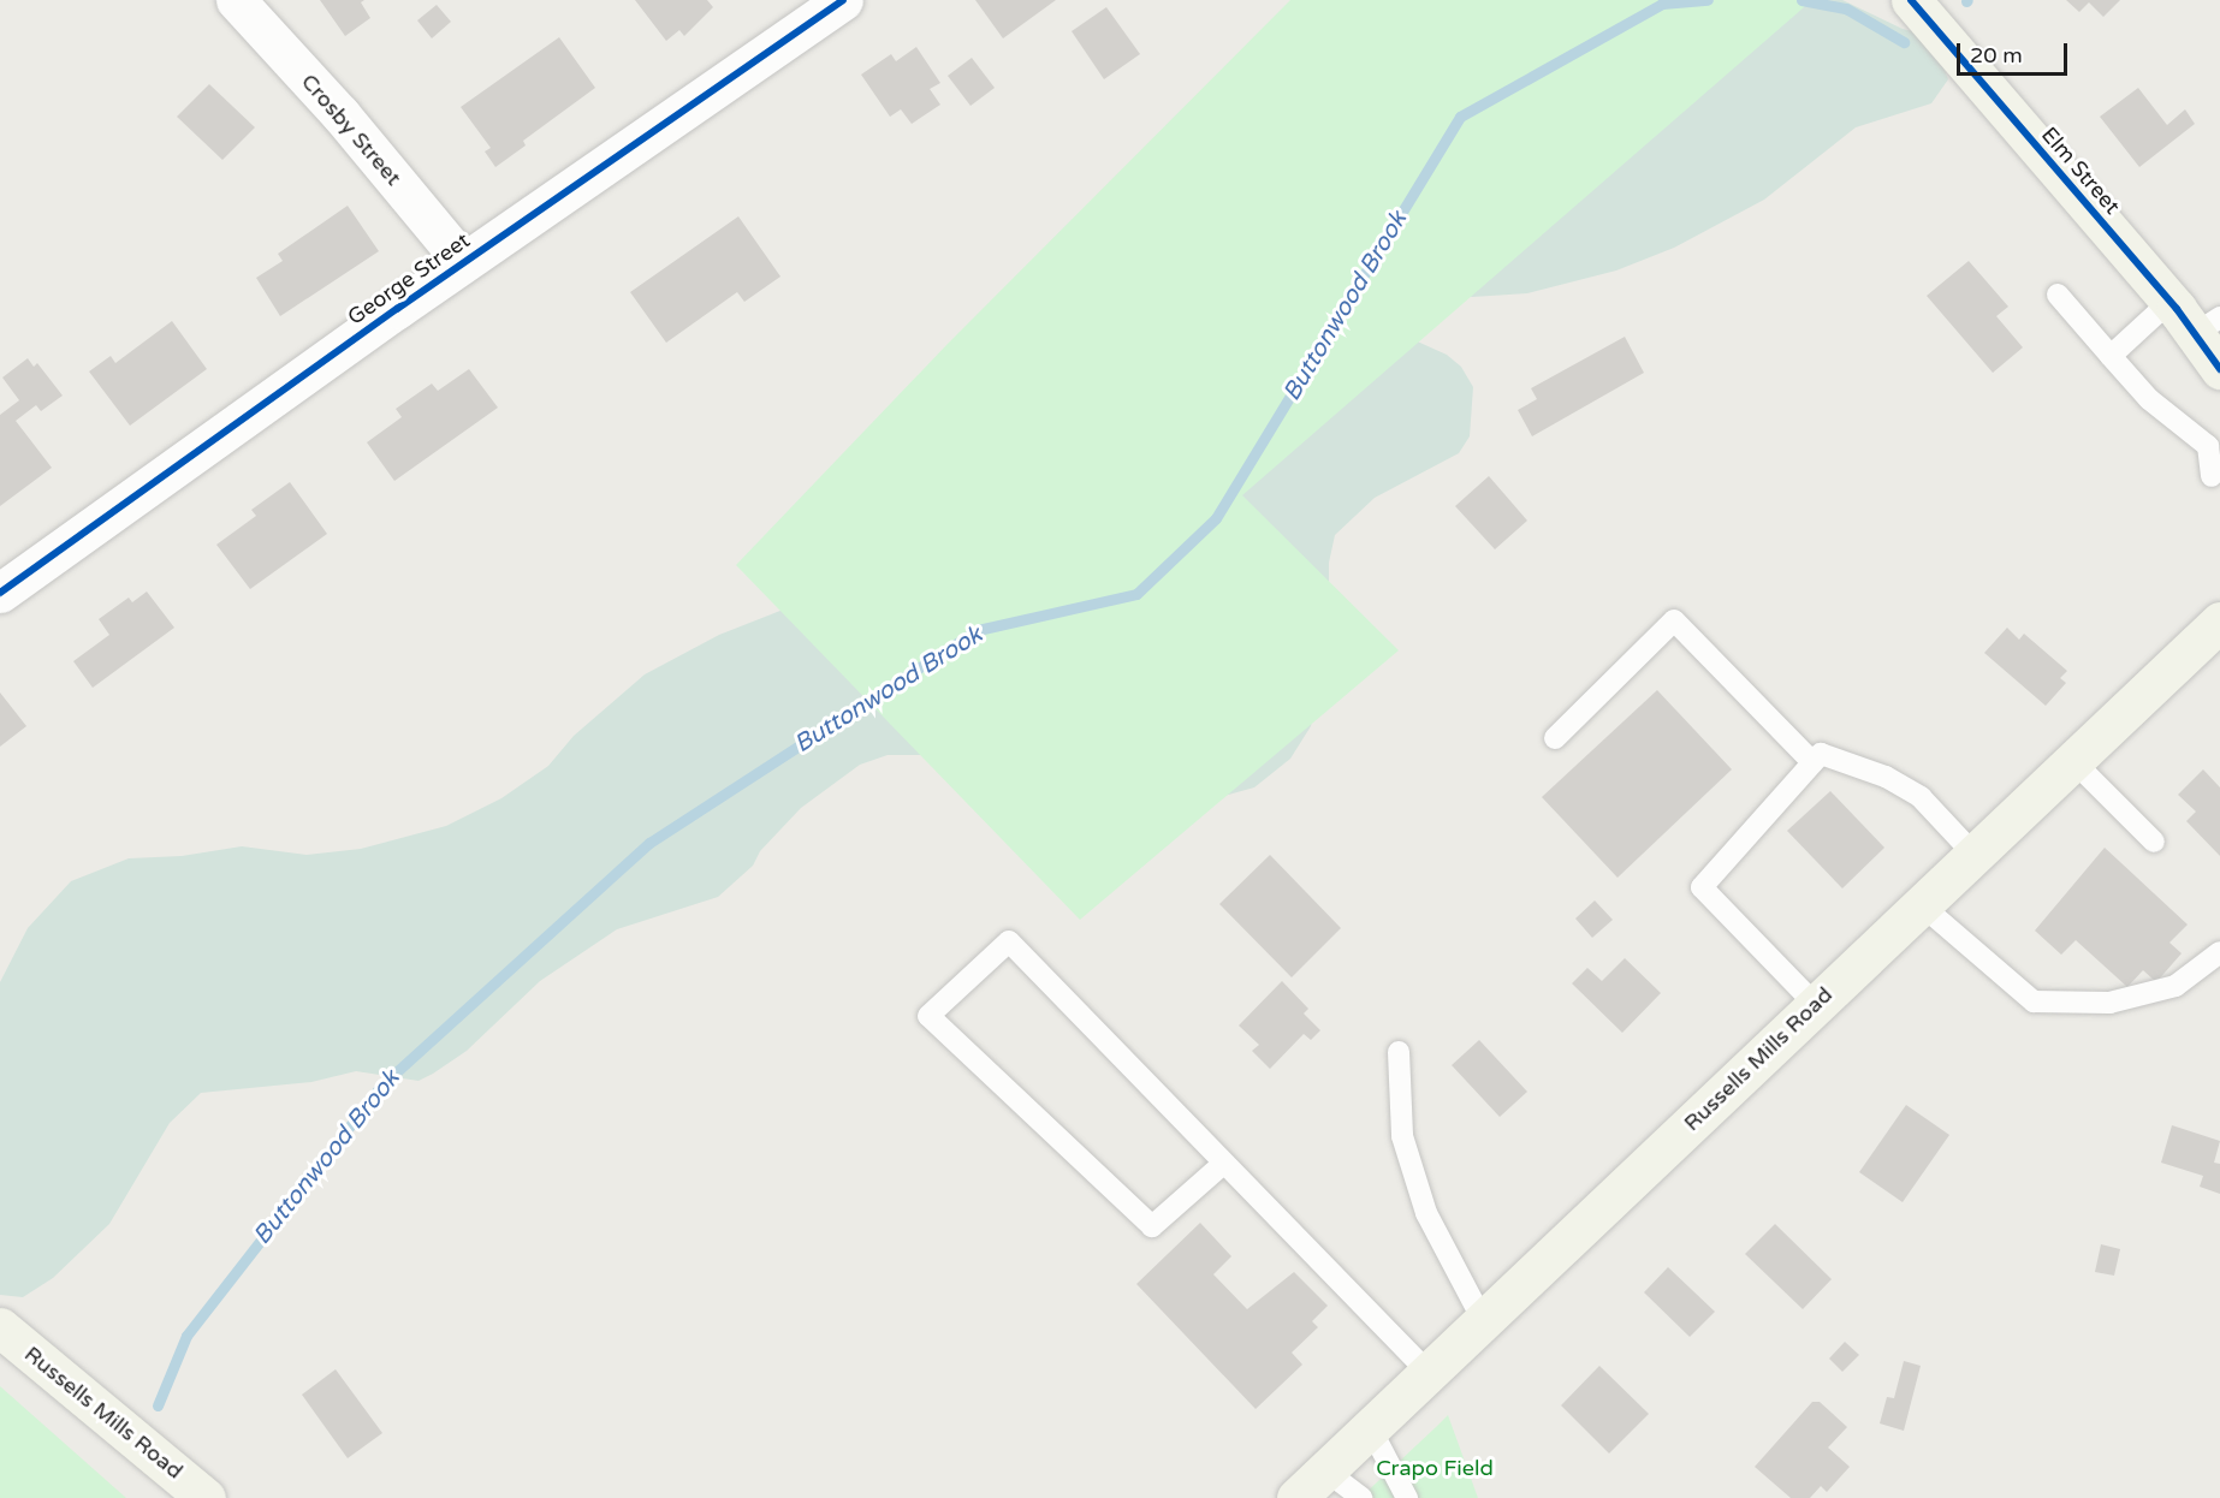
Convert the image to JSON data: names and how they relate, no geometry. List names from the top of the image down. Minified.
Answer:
{"streets":{"main road":["Elm Street","Russells Mills Road"],"street":["Crosby Street","George Street"]},"crossings":[["Crosby Street","George Street"]],"water":["Buttonwood Brook"],"parks":["Crapo Field"],"scale_bar":"20 m"}
